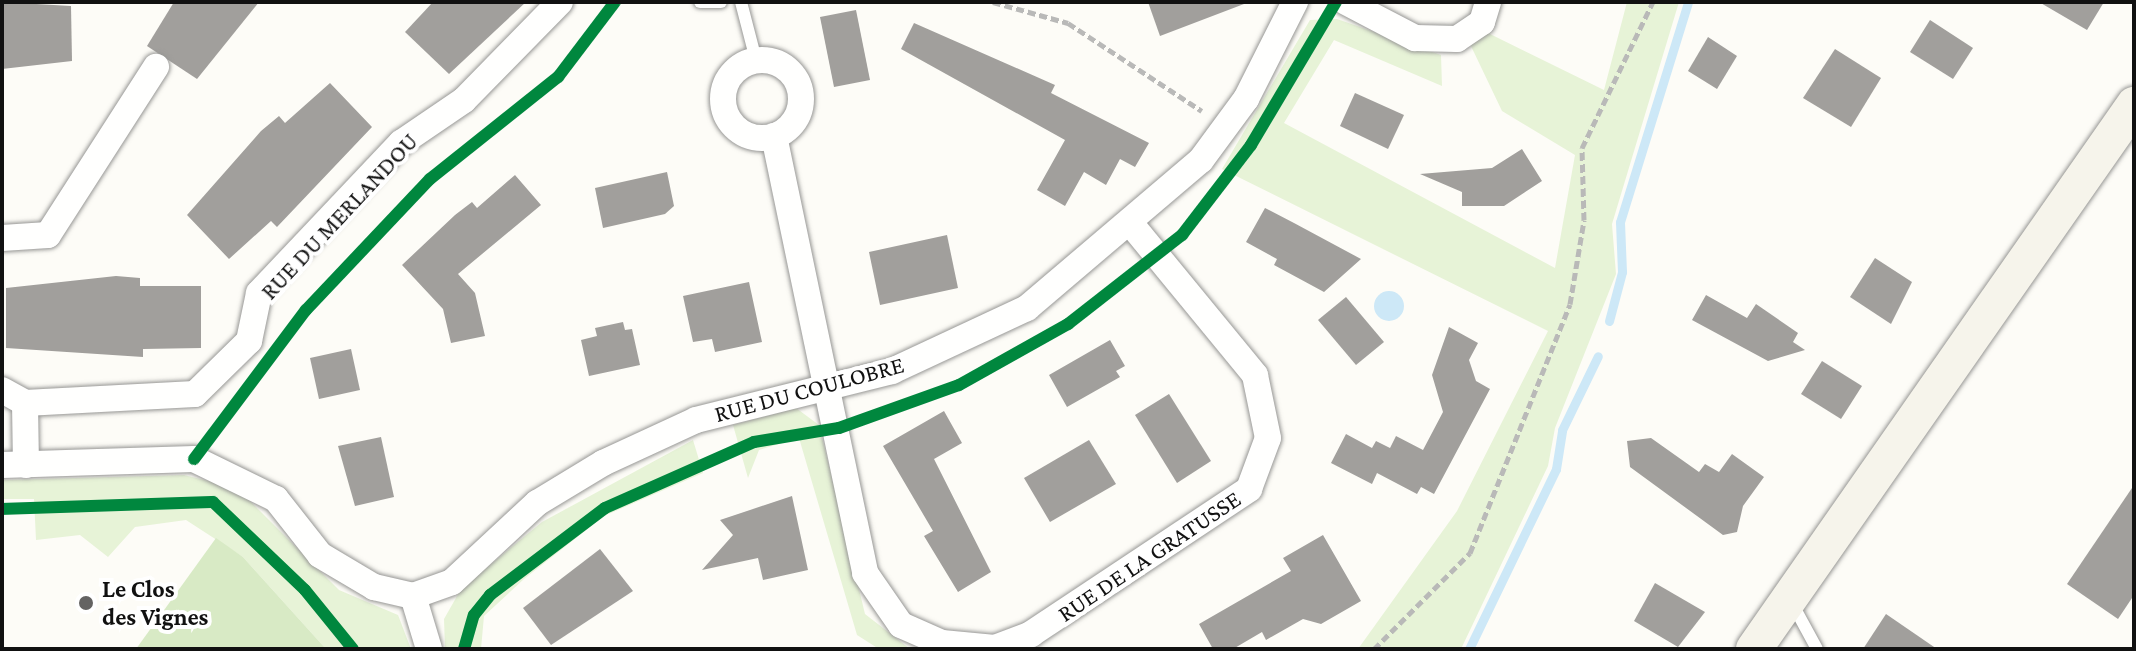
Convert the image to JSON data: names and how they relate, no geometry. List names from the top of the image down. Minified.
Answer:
{"streets":{"street":["RUE DU MERLANDOU","RUE DU COULOBRE","RUE DE LA GRATUSSE"]},"crossings":[["RUE DU COULOBRE","RUE DE LA GRATUSSE"]],"places":["Le Clos des Vignes"]}
